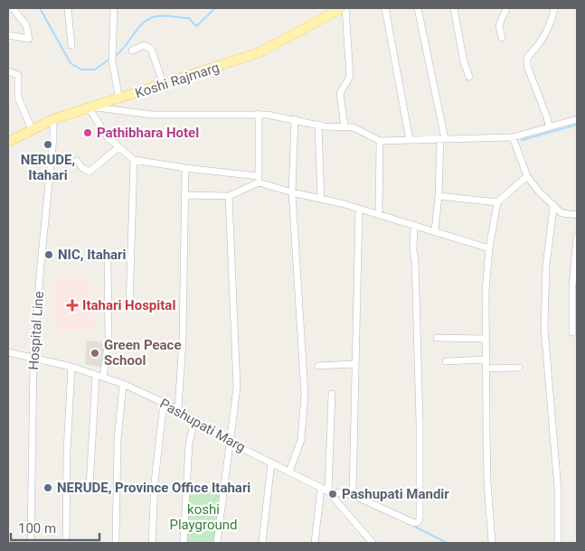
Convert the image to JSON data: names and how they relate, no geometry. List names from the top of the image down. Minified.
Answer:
{"streets":{"main road":["Koshi Rajmarg"],"street":["Hospital Line","Pashupati Marg"]},"crossings":[["Koshi Rajmarg","Hospital Line"],["Hospital Line","Pashupati Marg"]],"parks":["koshi Playground"],"places":{"other":["Pathibhara Hotel","NERUDE, Itahari","NIC, Itahari","Green Peace School","NERUDE, Province Office Itahari","Pashupati Mandir"],"health":["Itahari Hospital"]},"scale_bar":"100 m"}
